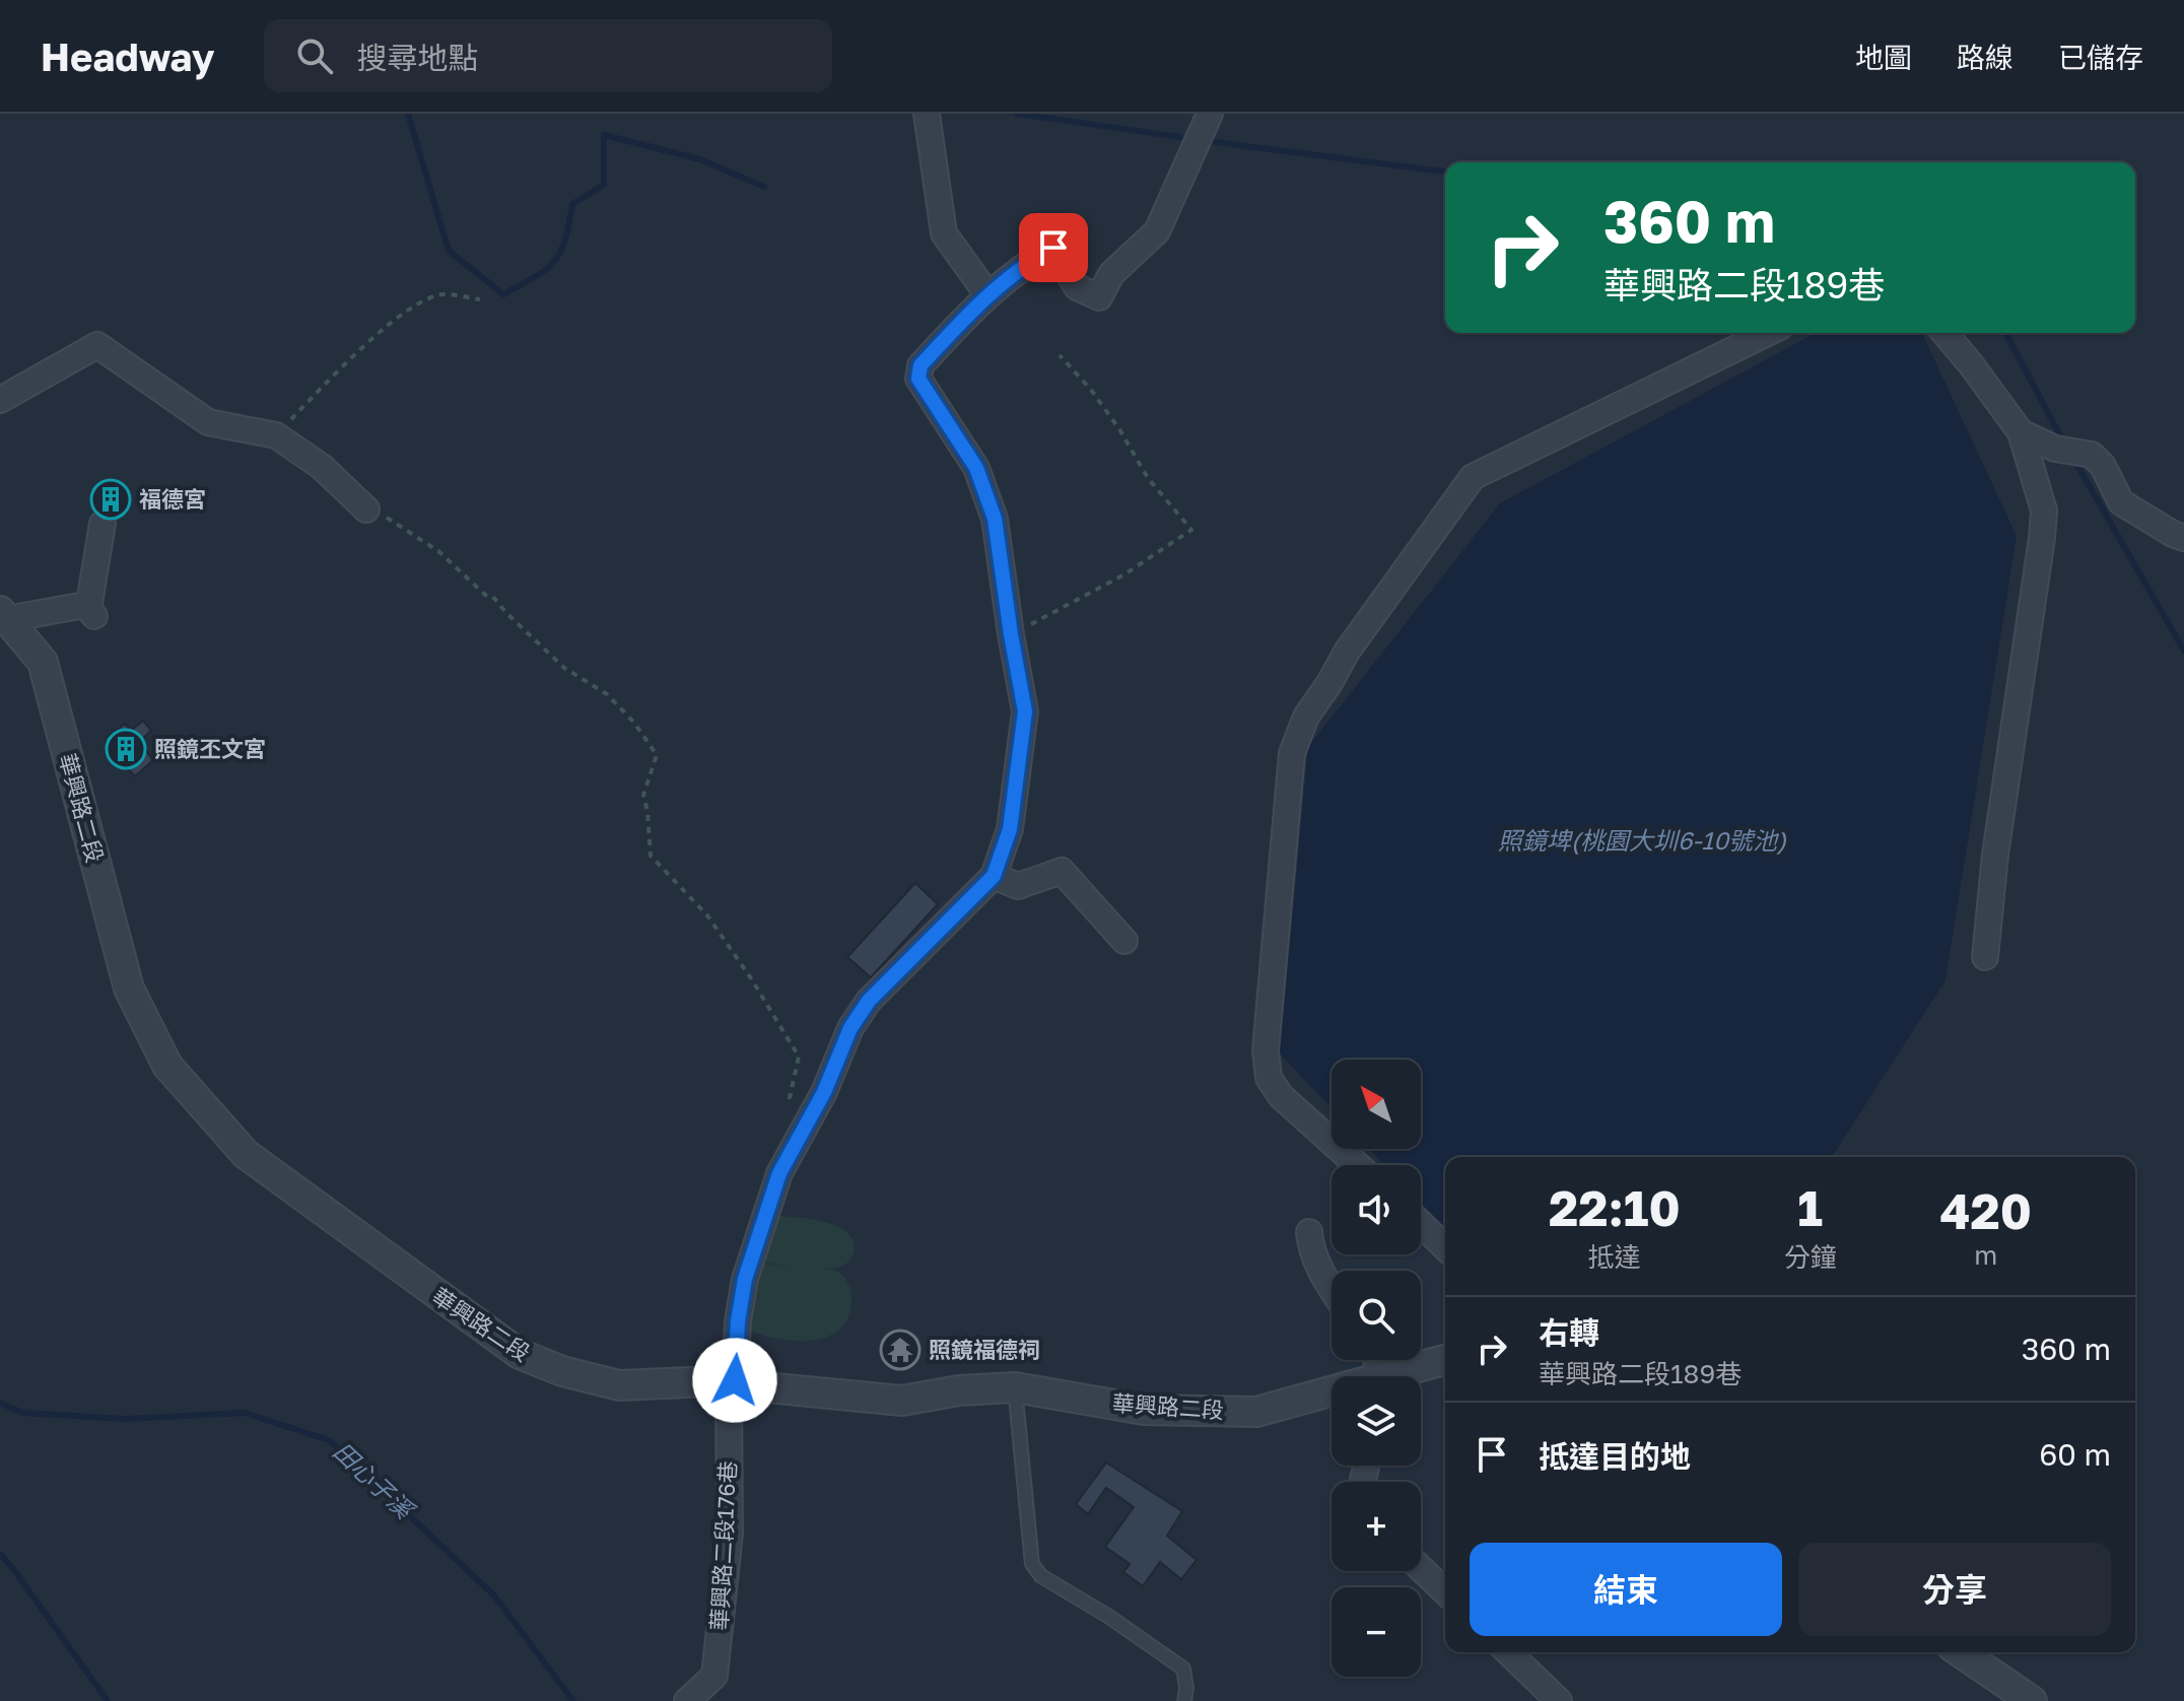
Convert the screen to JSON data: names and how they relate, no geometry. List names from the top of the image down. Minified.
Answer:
{"streets":{"street":["華興路二段","華興路二段176巷"]},"crossings":[["華興路二段","華興路二段176巷"]],"water":["照鏡埤(桃園大圳6-10號池)","田心子溪"],"places":{"building":["福德宮","照鏡丕文宮"],"temple":["照鏡福德祠"]},"north":"top left","page":{"header":"Headway","search":"搜尋地點","nav":["地圖","路線","已儲存"],"turn":["360 m","華興路二段189巷"],"map_buttons":["+","−"],"eta":["22:10","抵達","1","分鐘","420","m"],"list":[{"name":"右轉","note":"華興路二段189巷","value":"360 m"},{"name":"抵達目的地","value":"60 m"}],"buttons":["結束","分享"]}}
